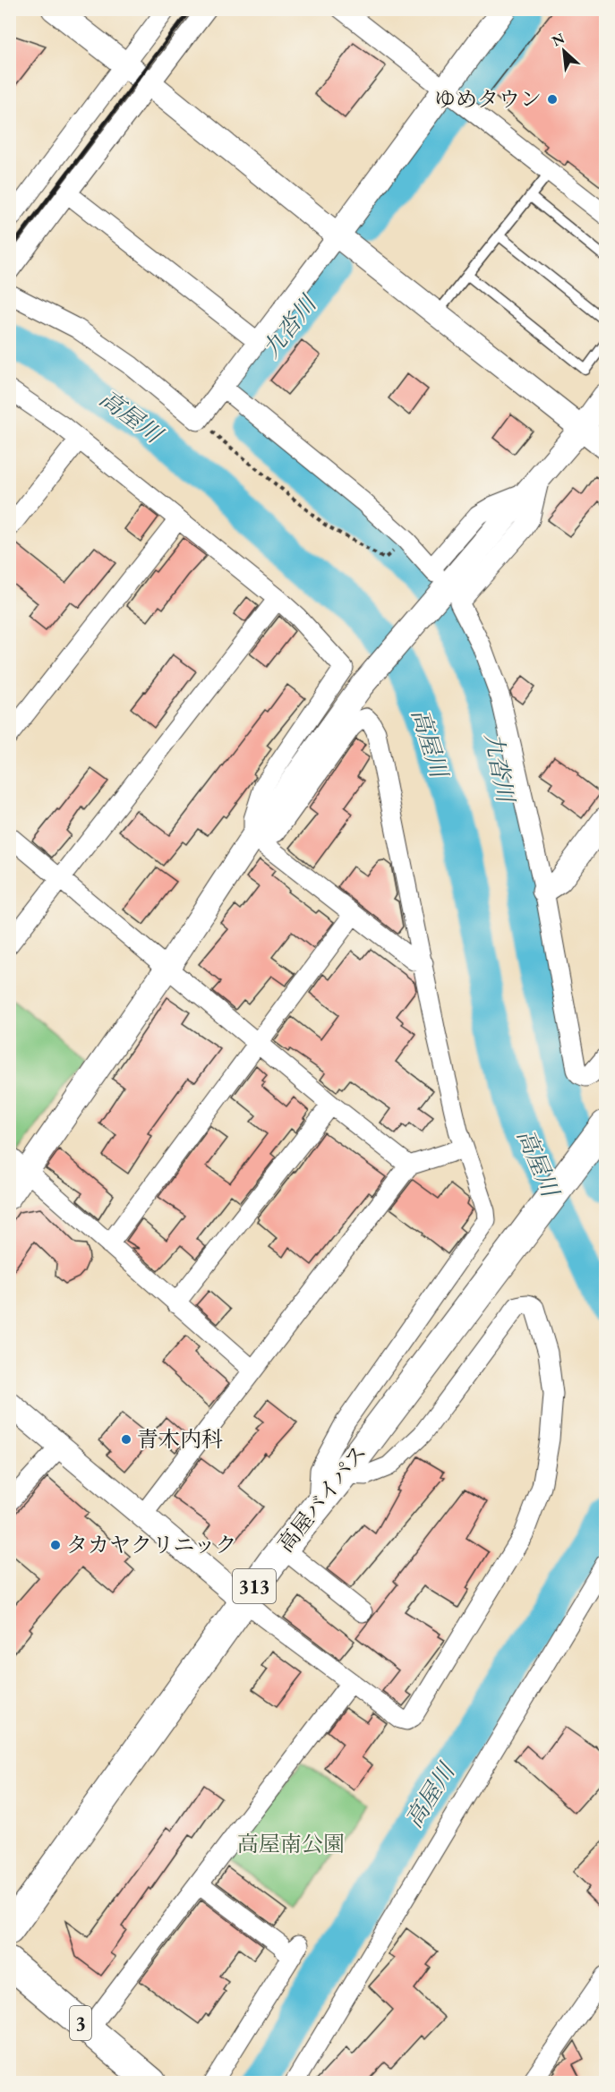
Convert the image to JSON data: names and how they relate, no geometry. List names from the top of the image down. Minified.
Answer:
{"streets":{"main road":["高屋バイパス","313","3"]},"water":["九沓川","高屋川"],"parks":["高屋南公園"],"places":["ゆめタウン","青木内科","タカヤクリニック"],"north":"top left"}
